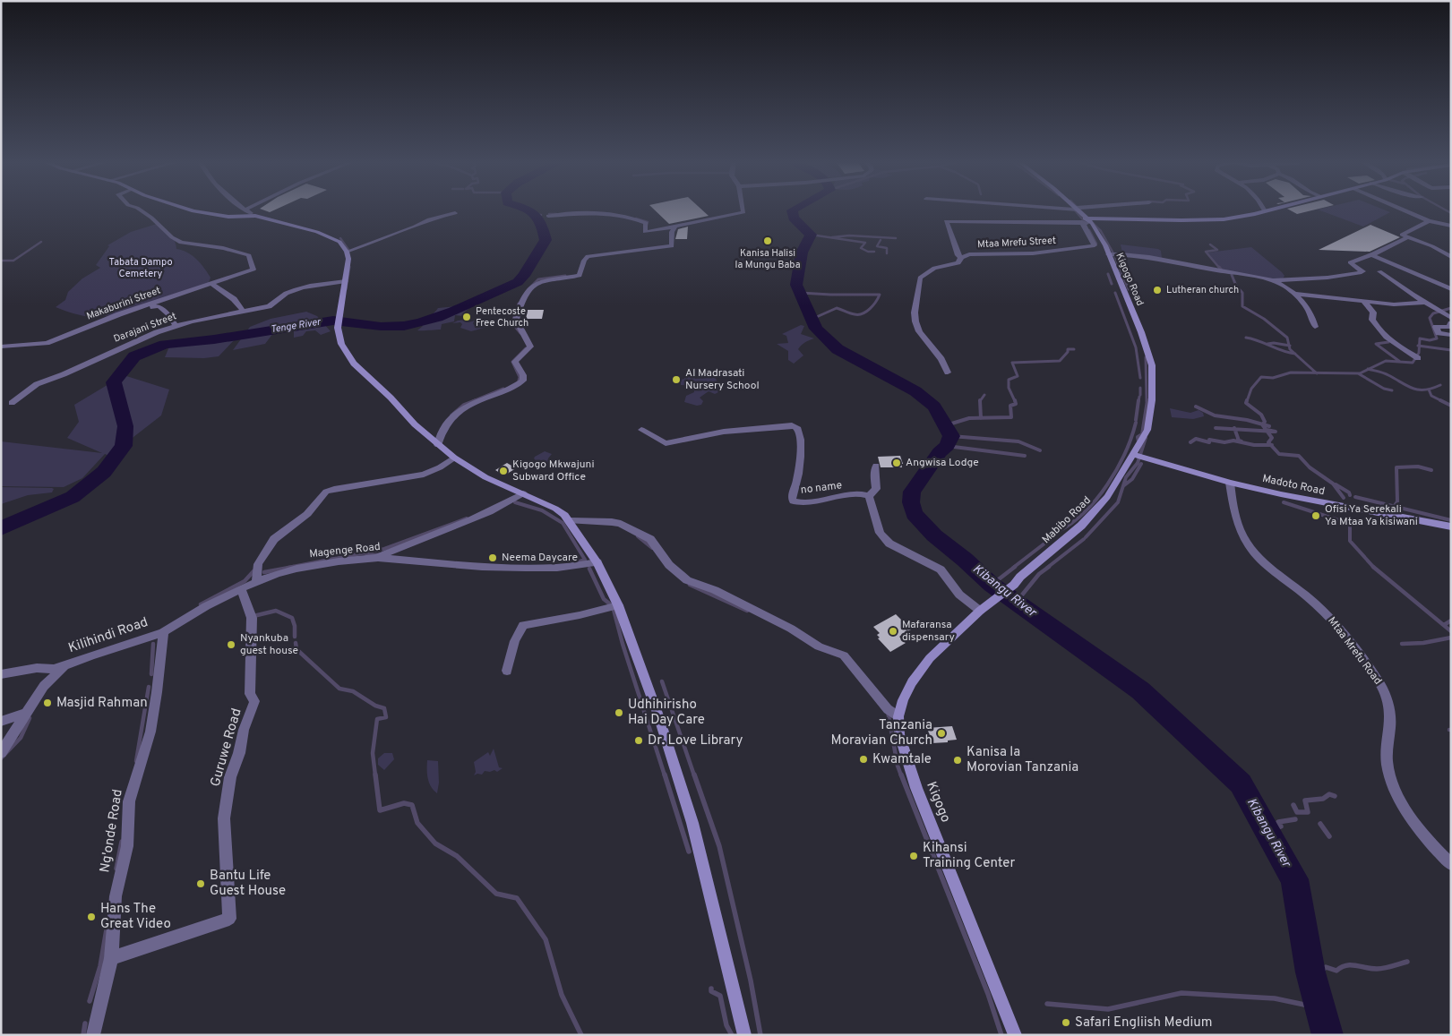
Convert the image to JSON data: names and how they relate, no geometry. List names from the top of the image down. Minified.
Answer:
{"streets":{"street":["Mtaa Mrefu Street","Kigogo Road","Makaburini Street","Darajani Street","Madoto Road","no name","Mabibo Road","Magenge Road","Kilihindi Road","Mtaa Mrefu Road","Guruwe Road","Kigogo","Ng'onde Road"]},"crossings":[["Mtaa Mrefu Street","Kigogo Road"],["Kigogo Road","Mabibo Road"],["Madoto Road","Mabibo Road"],["Madoto Road","Mtaa Mrefu Road"],["Mabibo Road","Kigogo"],["Magenge Road","Kilihindi Road"],["Magenge Road","Guruwe Road"],["Magenge Road","Ng'onde Road"],["Kilihindi Road","Ng'onde Road"],["Guruwe Road","Ng'onde Road"]],"water":["Tenge River","Kibangu River"],"parks":["Tabata Dampo Cemetery"],"places":["Kanisa Halisi la Mungu Baba","Lutheran church","Pentecoste Free Church","Al Madrasati Nursery School","Angwisa Lodge","Kigogo Mkwajuni Subward Office","Ofisi Ya Serekali Ya Mtaa Ya kisiwani","Neema Daycare","Mafaransa dispensary","Nyankuba guest house","Masjid Rahman","Udhihirisho Hai Day Care","Tanzania Moravian Church","Dr. Love Library","Kwamtale","Kanisa la Morovian Tanzania","Kihansi Training Center","Bantu Life Guest House","Hans The Great Video","Safari Engliish Medium"]}
